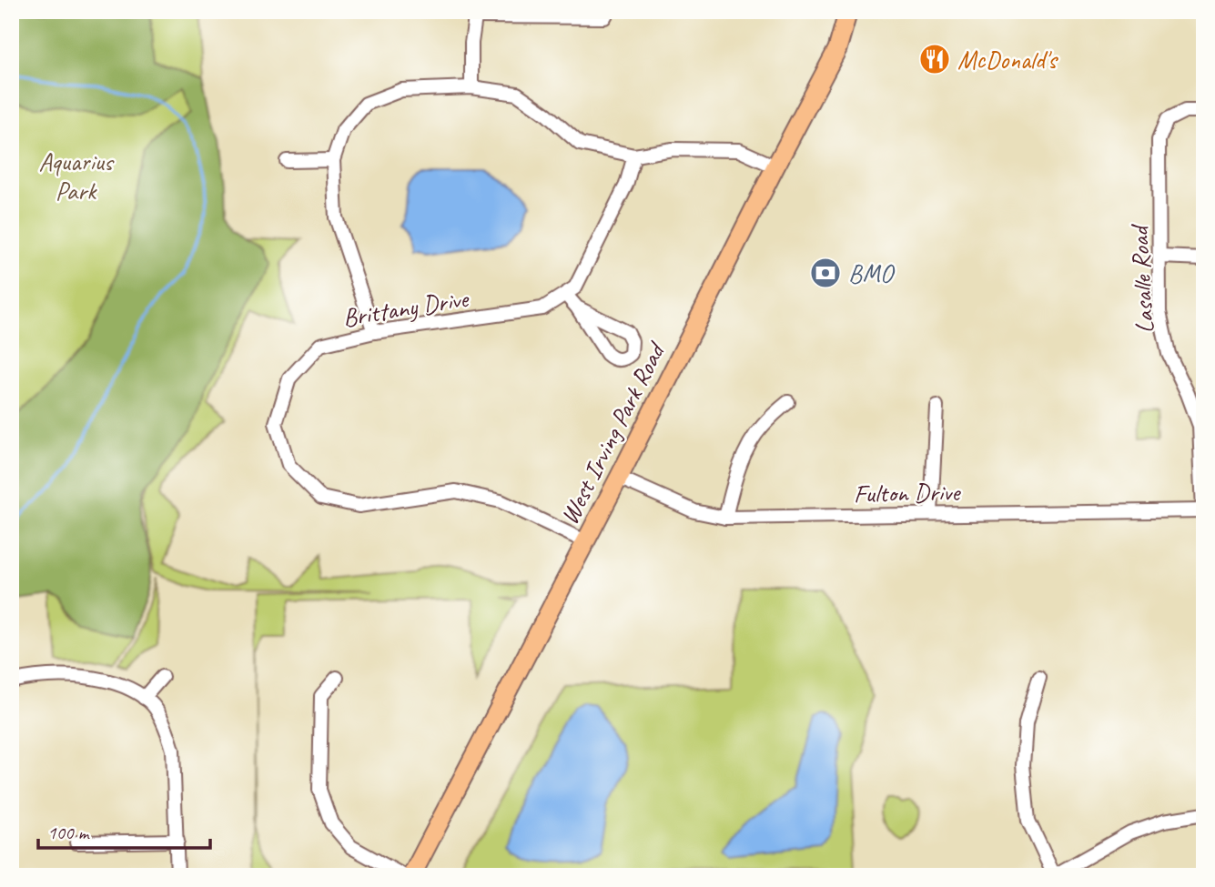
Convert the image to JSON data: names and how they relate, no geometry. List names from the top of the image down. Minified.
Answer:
{"streets":{"main road":["West Irving Park Road"],"street":["Lasalle Road","Brittany Drive","Fulton Drive"]},"crossings":[["Lasalle Road","Fulton Drive"],["Brittany Drive","West Irving Park Road"],["West Irving Park Road","Fulton Drive"]],"parks":["Aquarius Park"],"places":{"restaurant":["McDonald's"],"bank":["BMO"]},"scale_bar":"100 m"}
